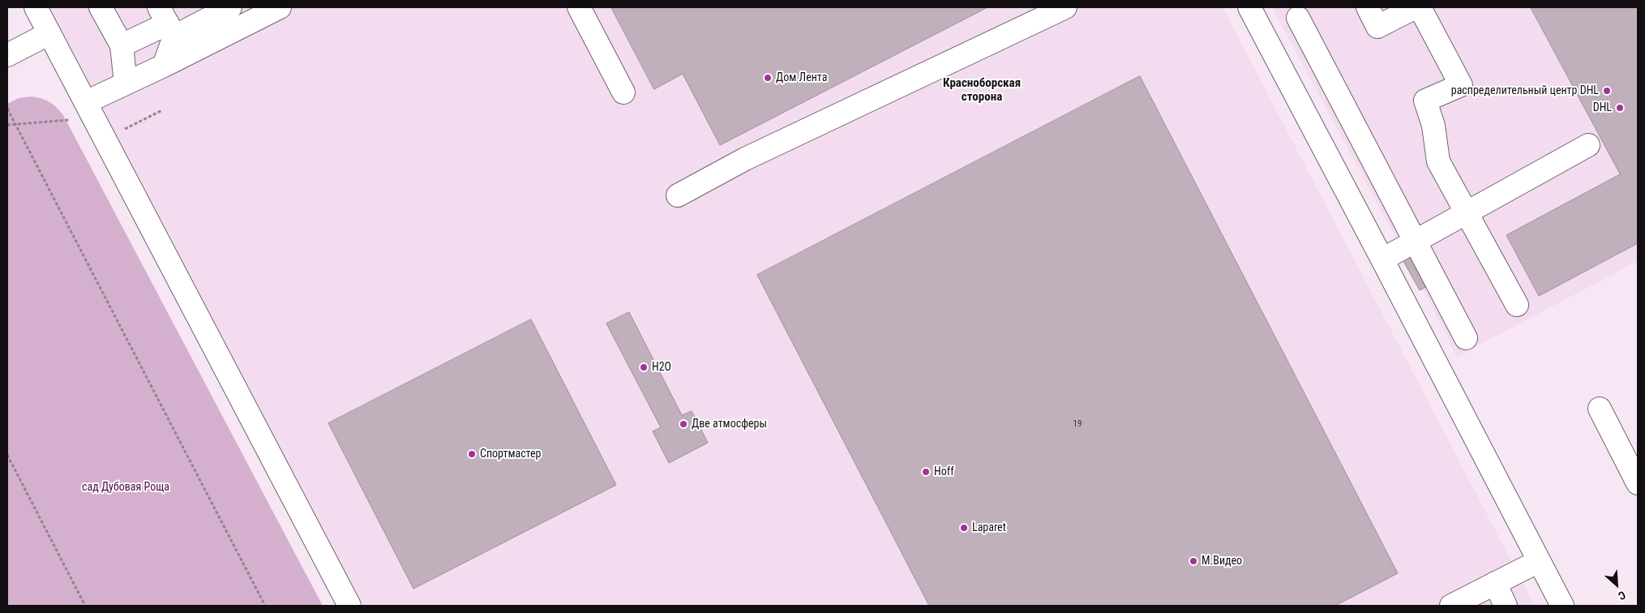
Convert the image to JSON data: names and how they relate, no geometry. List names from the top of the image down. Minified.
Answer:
{"districts":["Красноборская сторона"],"parks":["сад Дубовая Роща"],"places":["Дом Лента","распределительный центр DHL","DHL","H2O","Две атмосферы","Спортмастер","Hoff","Laparet","М.Видео"],"house_numbers":["19"],"north":"bottom right"}
